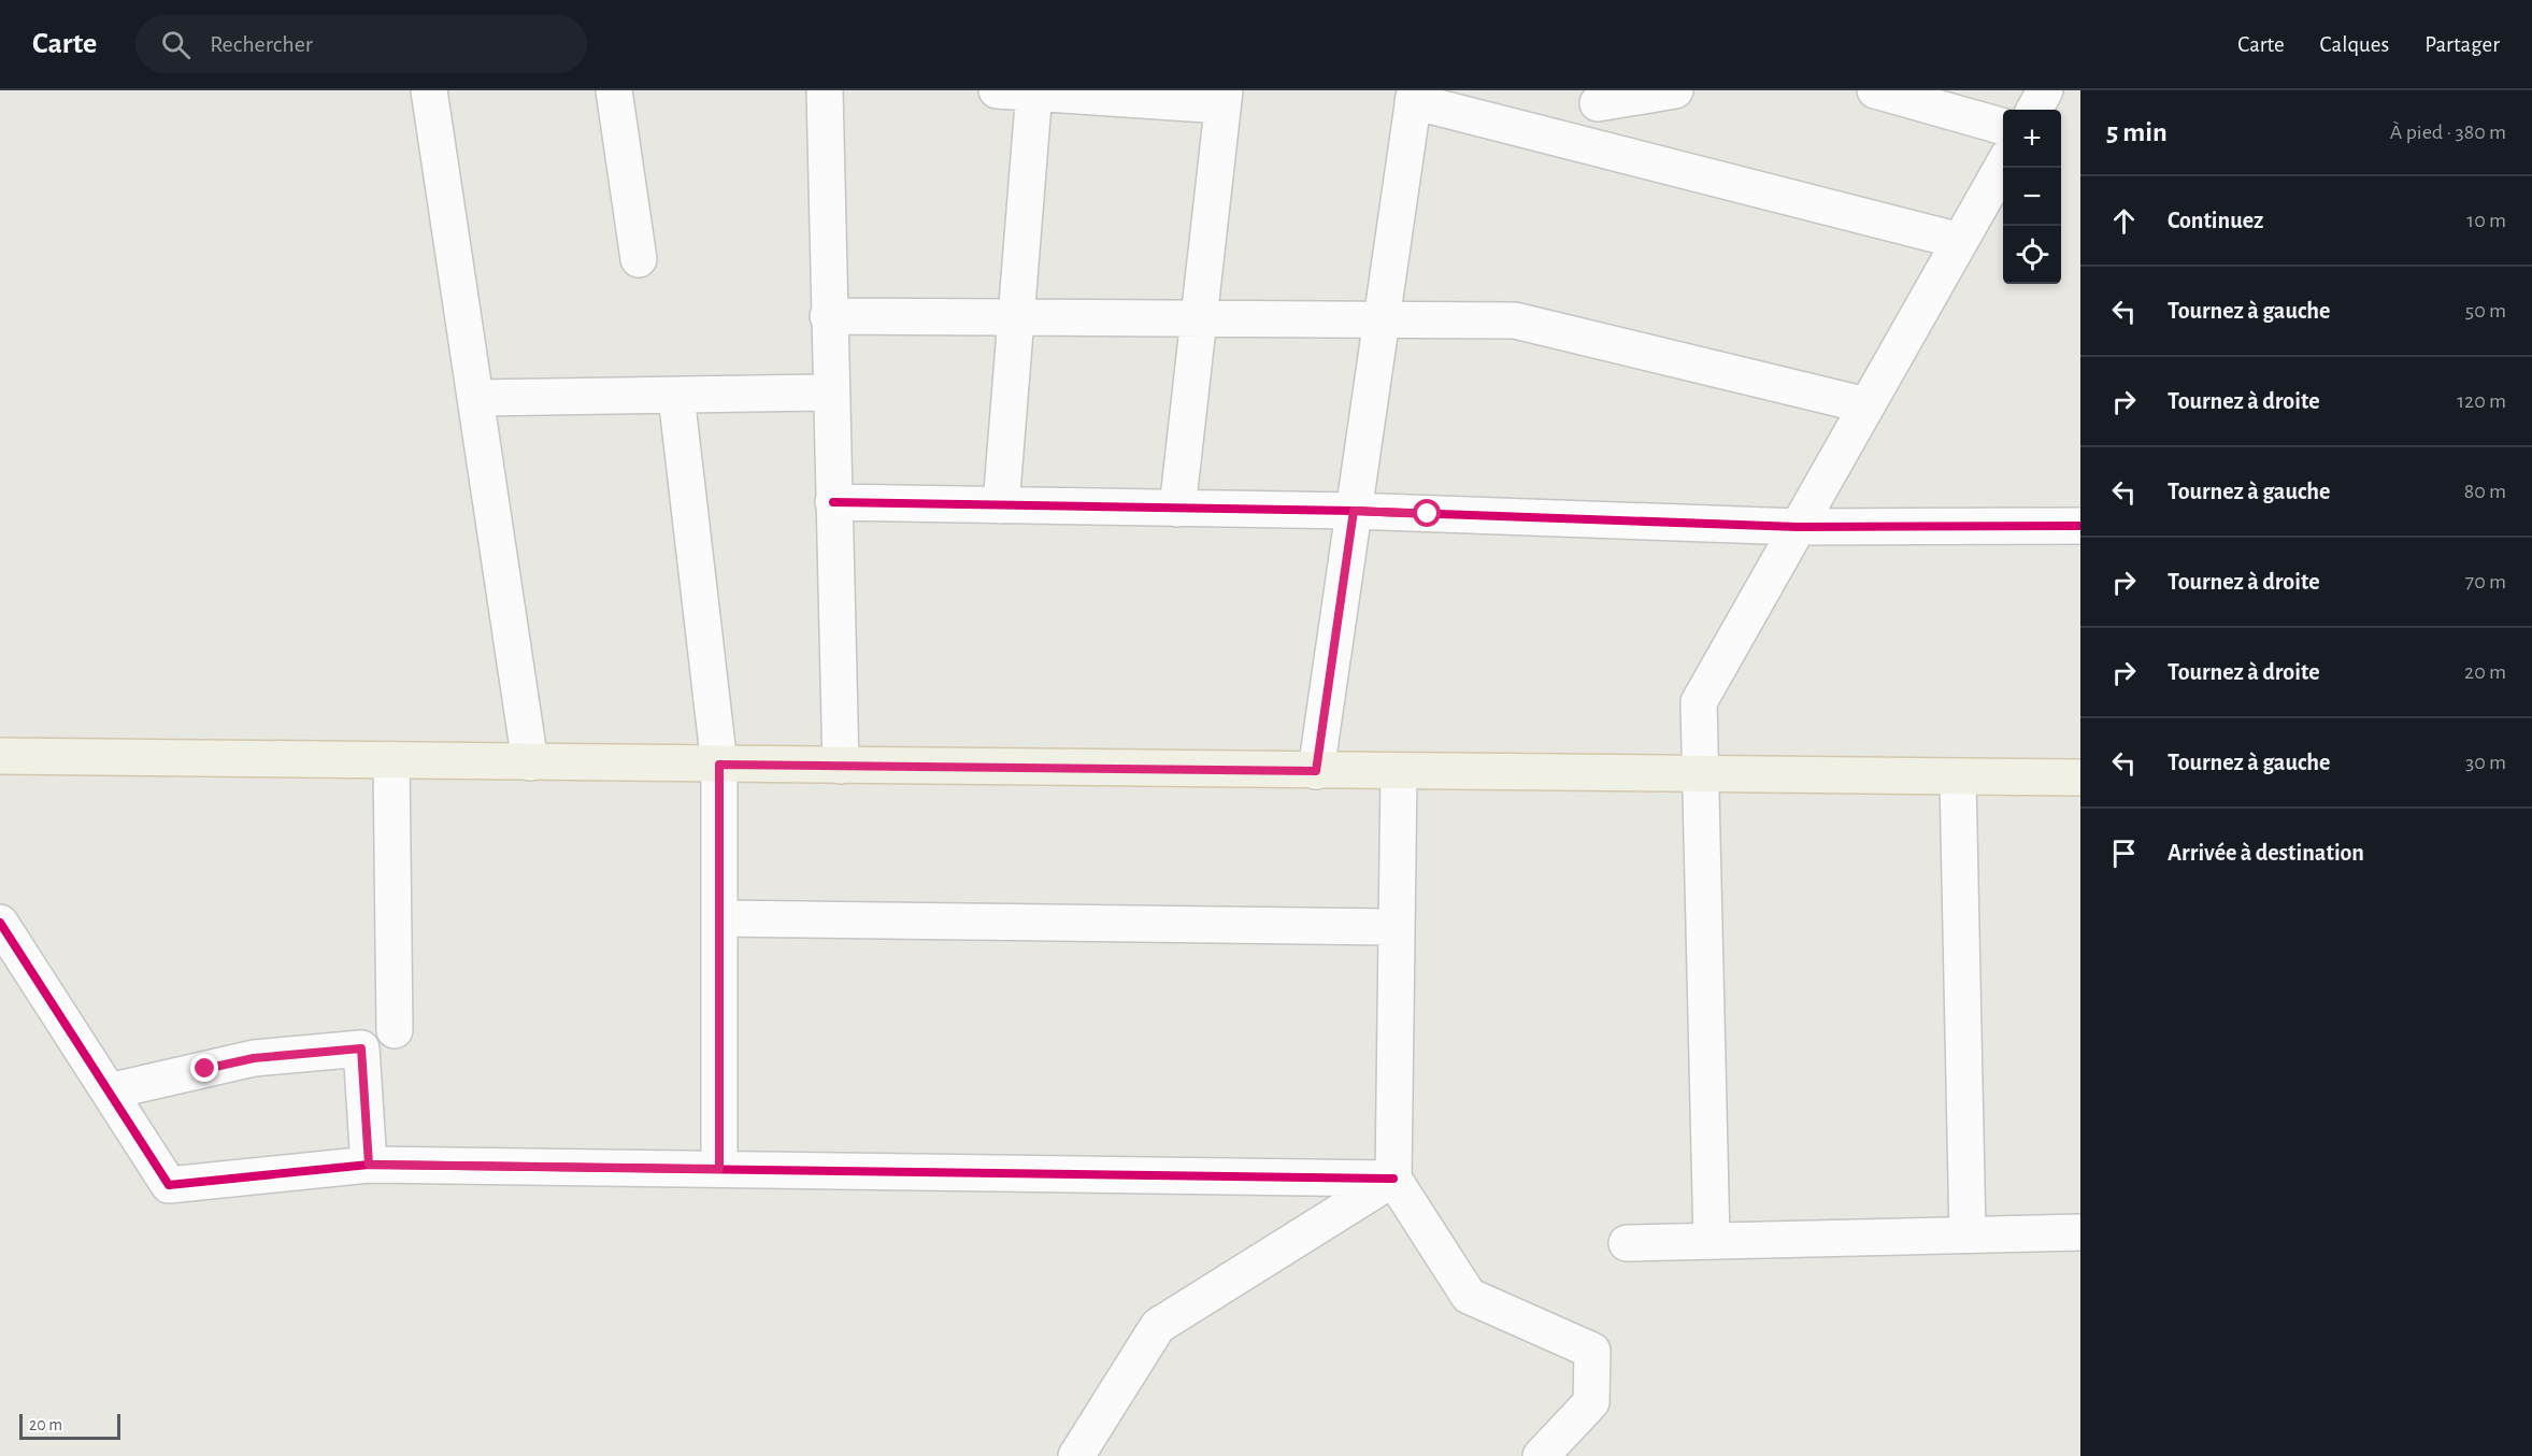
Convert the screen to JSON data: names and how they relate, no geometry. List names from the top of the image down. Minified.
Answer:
{"scale_bar":"20 m","page":{"header":"Carte","search":"Rechercher","nav":["Carte","Calques","Partager"],"heading":["5 min","À pied · 380 m"],"map_buttons":["+","−"],"list":[["Continuez","10 m"],["Tournez à gauche","50 m"],["Tournez à droite","120 m"],["Tournez à gauche","80 m"],["Tournez à droite","70 m"],["Tournez à droite","20 m"],["Tournez à gauche","30 m"],"Arrivée à destination"],"scale":"20 m"}}
